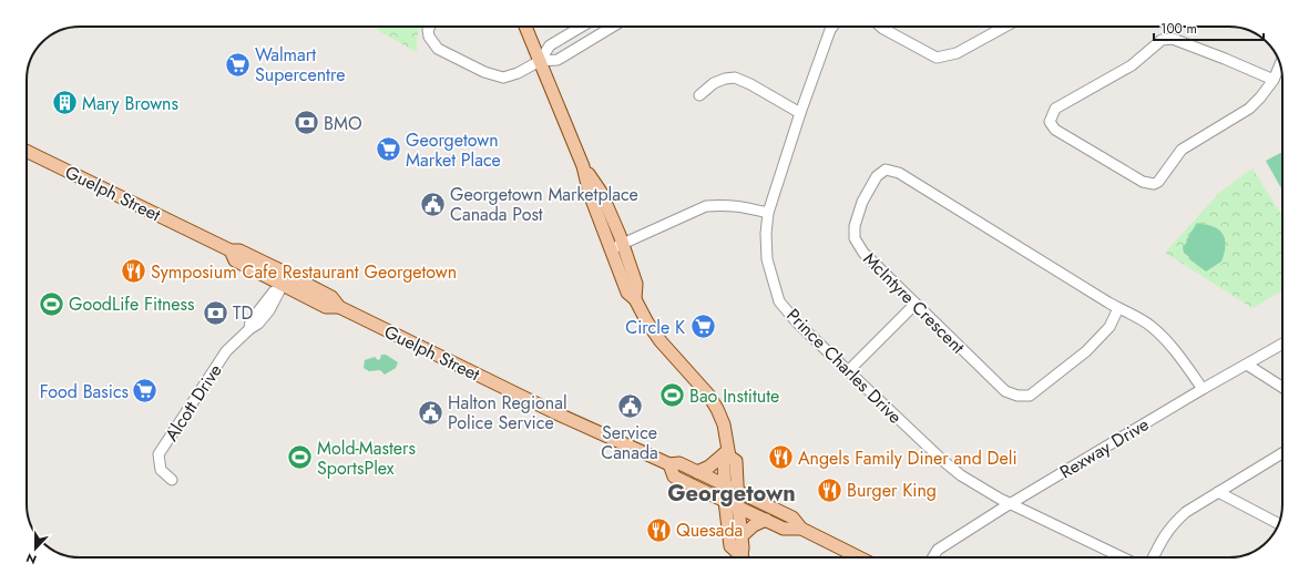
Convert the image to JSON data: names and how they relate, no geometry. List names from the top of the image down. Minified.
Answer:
{"streets":{"main road":["Guelph Street"],"street":["McIntyre Crescent","Prince Charles Drive","Alcott Drive","Rexway Drive"]},"crossings":[["Guelph Street","Alcott Drive"],["McIntyre Crescent","Rexway Drive"],["Prince Charles Drive","Rexway Drive"]],"districts":["Georgetown"],"places":{"supermarket":["Walmart Supercentre","Georgetown Market Place","Circle K","Food Basics"],"building":["Mary Browns"],"bank":["BMO","TD"],"public building":["Georgetown Marketplace Canada Post","Service Canada","Halton Regional Police Service"],"restaurant":["Symposium Cafe Restaurant Georgetown","Angels Family Diner and Deli","Burger King","Quesada"],"sports":["GoodLife Fitness","Bao Institute","Mold-Masters SportsPlex"]},"scale_bar":"100 m","north":"bottom"}
